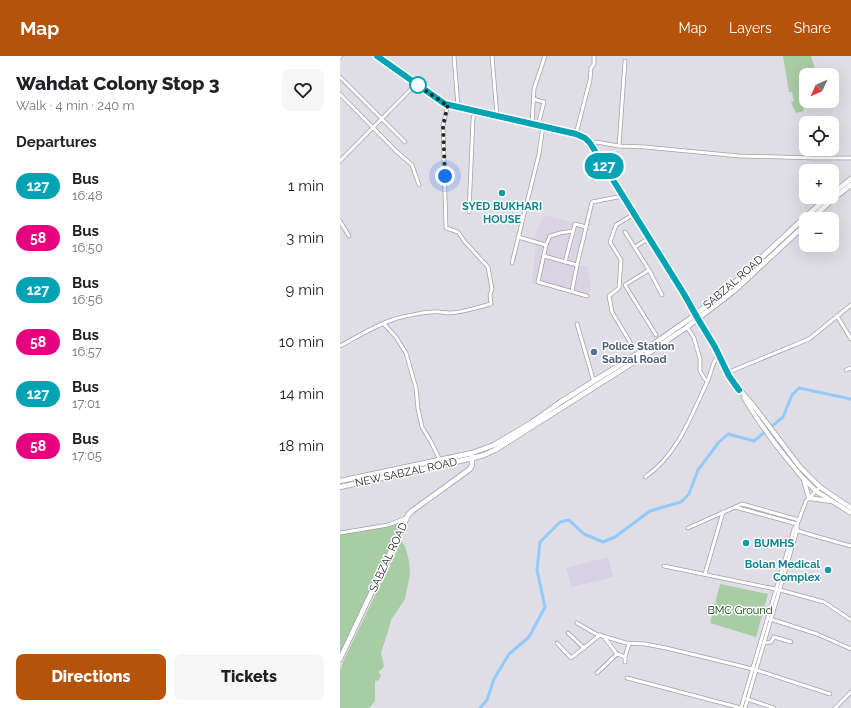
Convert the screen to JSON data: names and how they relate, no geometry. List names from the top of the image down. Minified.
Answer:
{"streets":{"main road":["SABZAL ROAD","NEW SABZAL ROAD"]},"crossings":[["SABZAL ROAD","NEW SABZAL ROAD"]],"parks":["BMC Ground"],"places":["SYED BUKHARI HOUSE","Police Station Sabzal Road","BUMHS","Bolan Medical Complex"],"lines":["bus line 127"],"north":"bottom left","page":{"header":"Map","nav":["Map","Layers","Share"],"heading":[["Wahdat Colony Stop 3","Walk · 4 min · 240 m"],"Departures"],"on_map":"127","map_buttons":["+","−"],"list":[{"mark":"127","name":"Bus","note":"16:48","value":"1 min"},{"mark":"58","name":"Bus","note":"16:50","value":"3 min"},{"mark":"127","name":"Bus","note":"16:56","value":"9 min"},{"mark":"58","name":"Bus","note":"16:57","value":"10 min"},{"mark":"127","name":"Bus","note":"17:01","value":"14 min"},{"mark":"58","name":"Bus","note":"17:05","value":"18 min"}],"buttons":["Directions","Tickets"]}}
